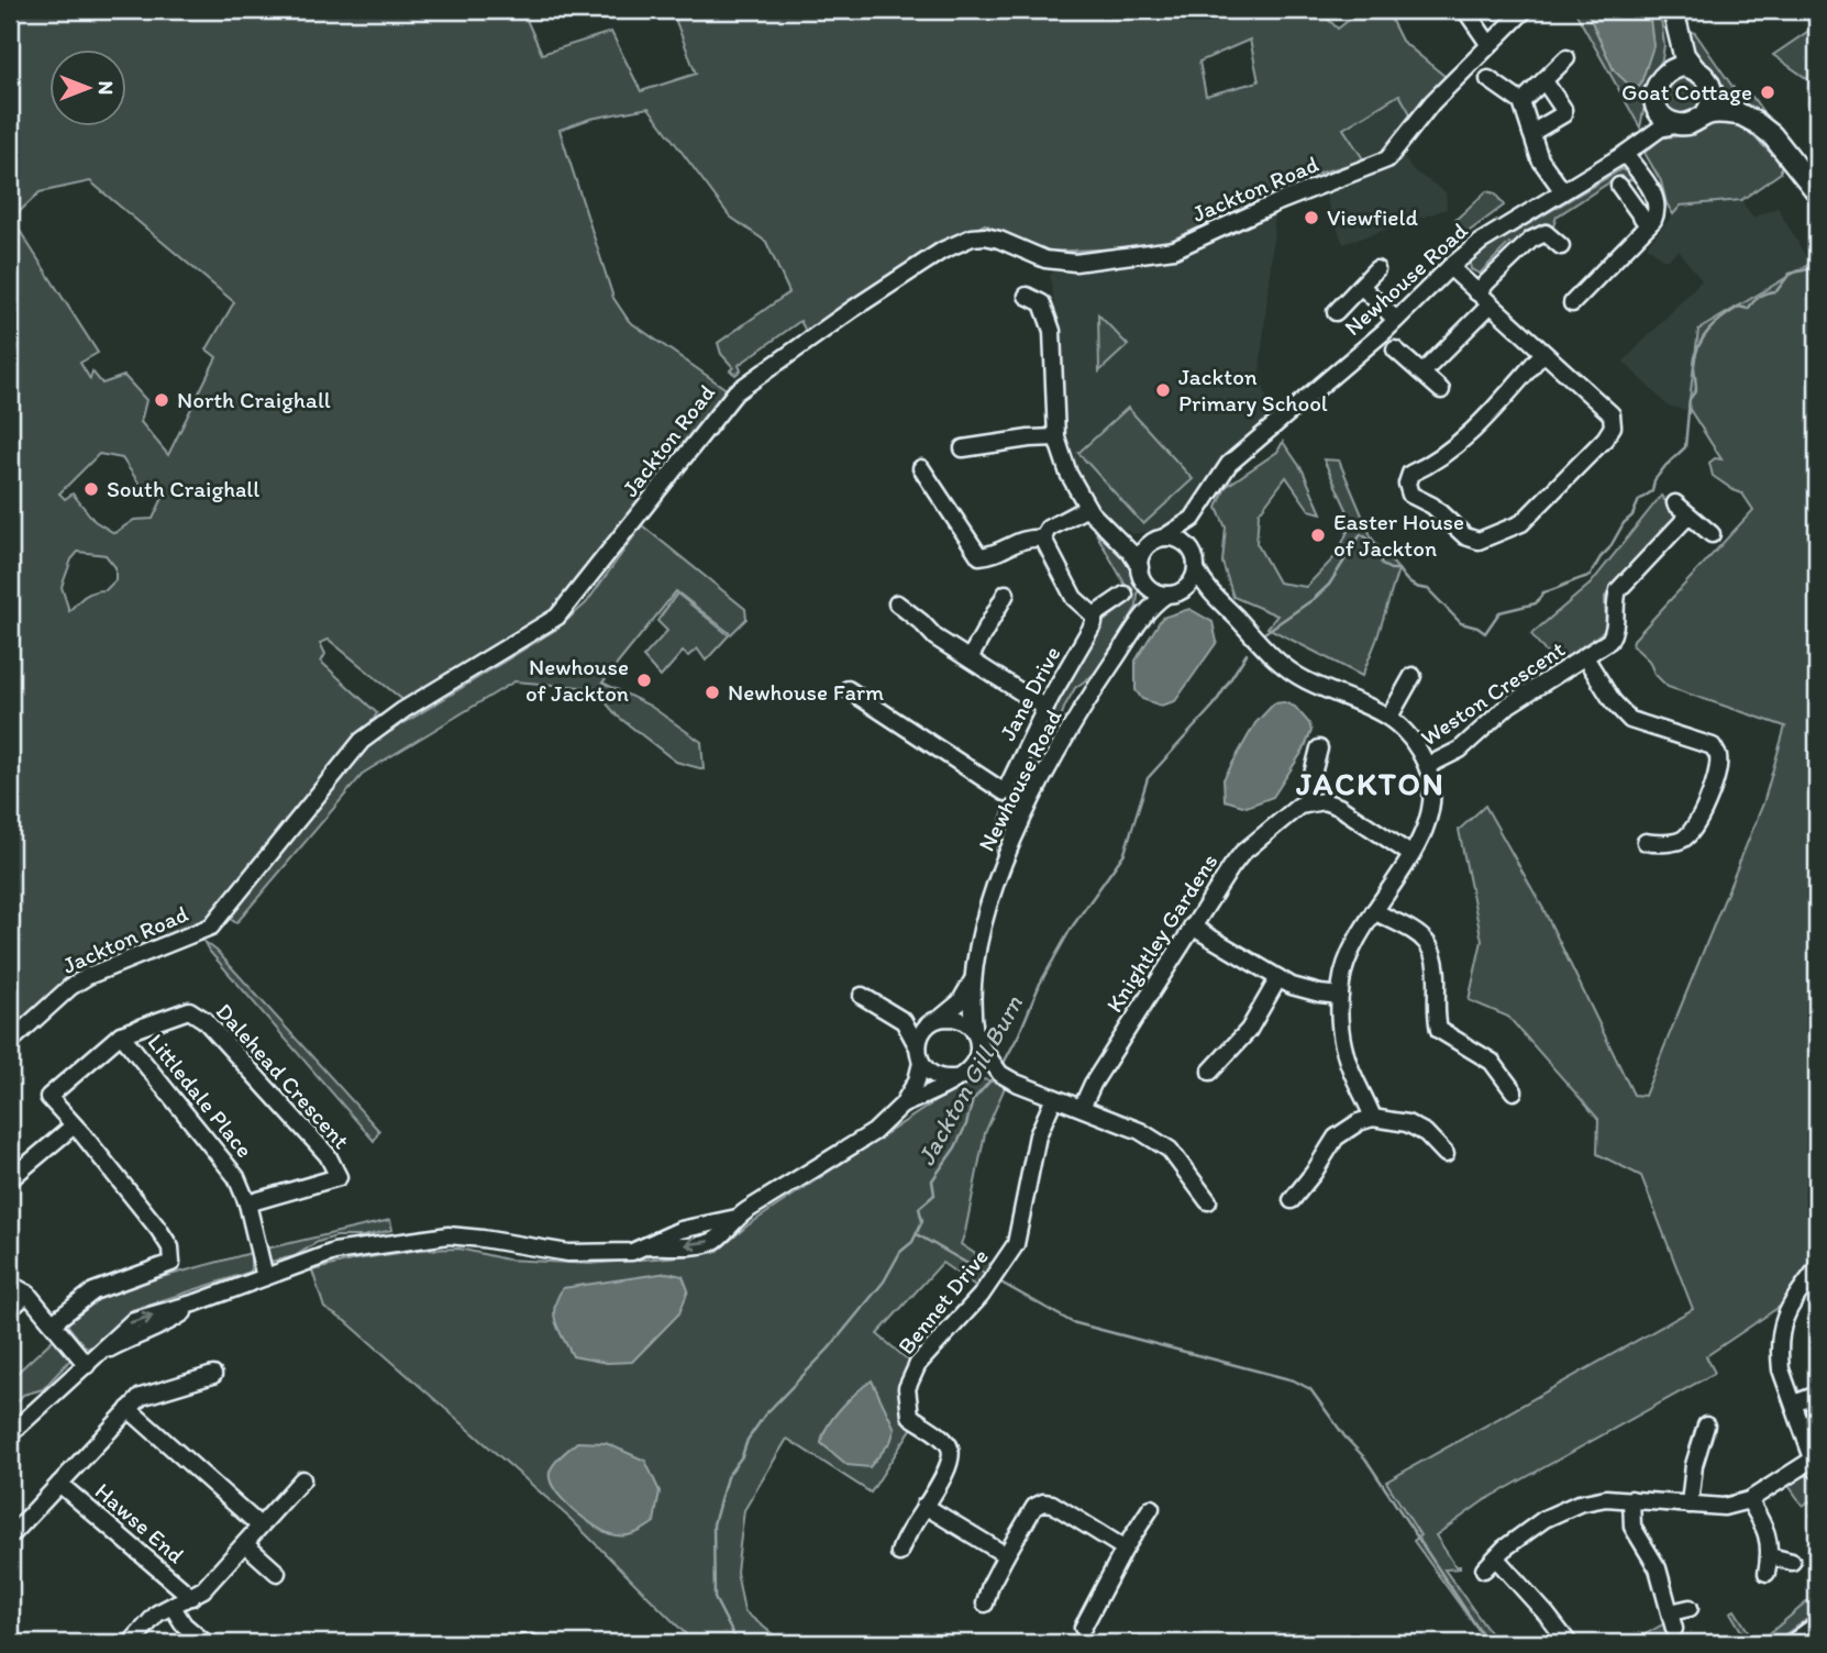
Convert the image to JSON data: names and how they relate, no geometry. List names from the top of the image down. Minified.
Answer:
{"streets":{"street":["Jackton Road","Newhouse Road","Jane Drive","Weston Crescent","Knightley Gardens","Dalehead Crescent","Littledale Place","Bennet Drive","Hawse End"]},"crossings":[["Dalehead Crescent","Littledale Place"]],"districts":["JACKTON"],"water":["Jackton Gill Burn"],"places":["Goat Cottage","Viewfield","Jackton Primary School","North Craighall","South Craighall","Easter House of Jackton","Newhouse of Jackton","Newhouse Farm"],"north":"right"}
